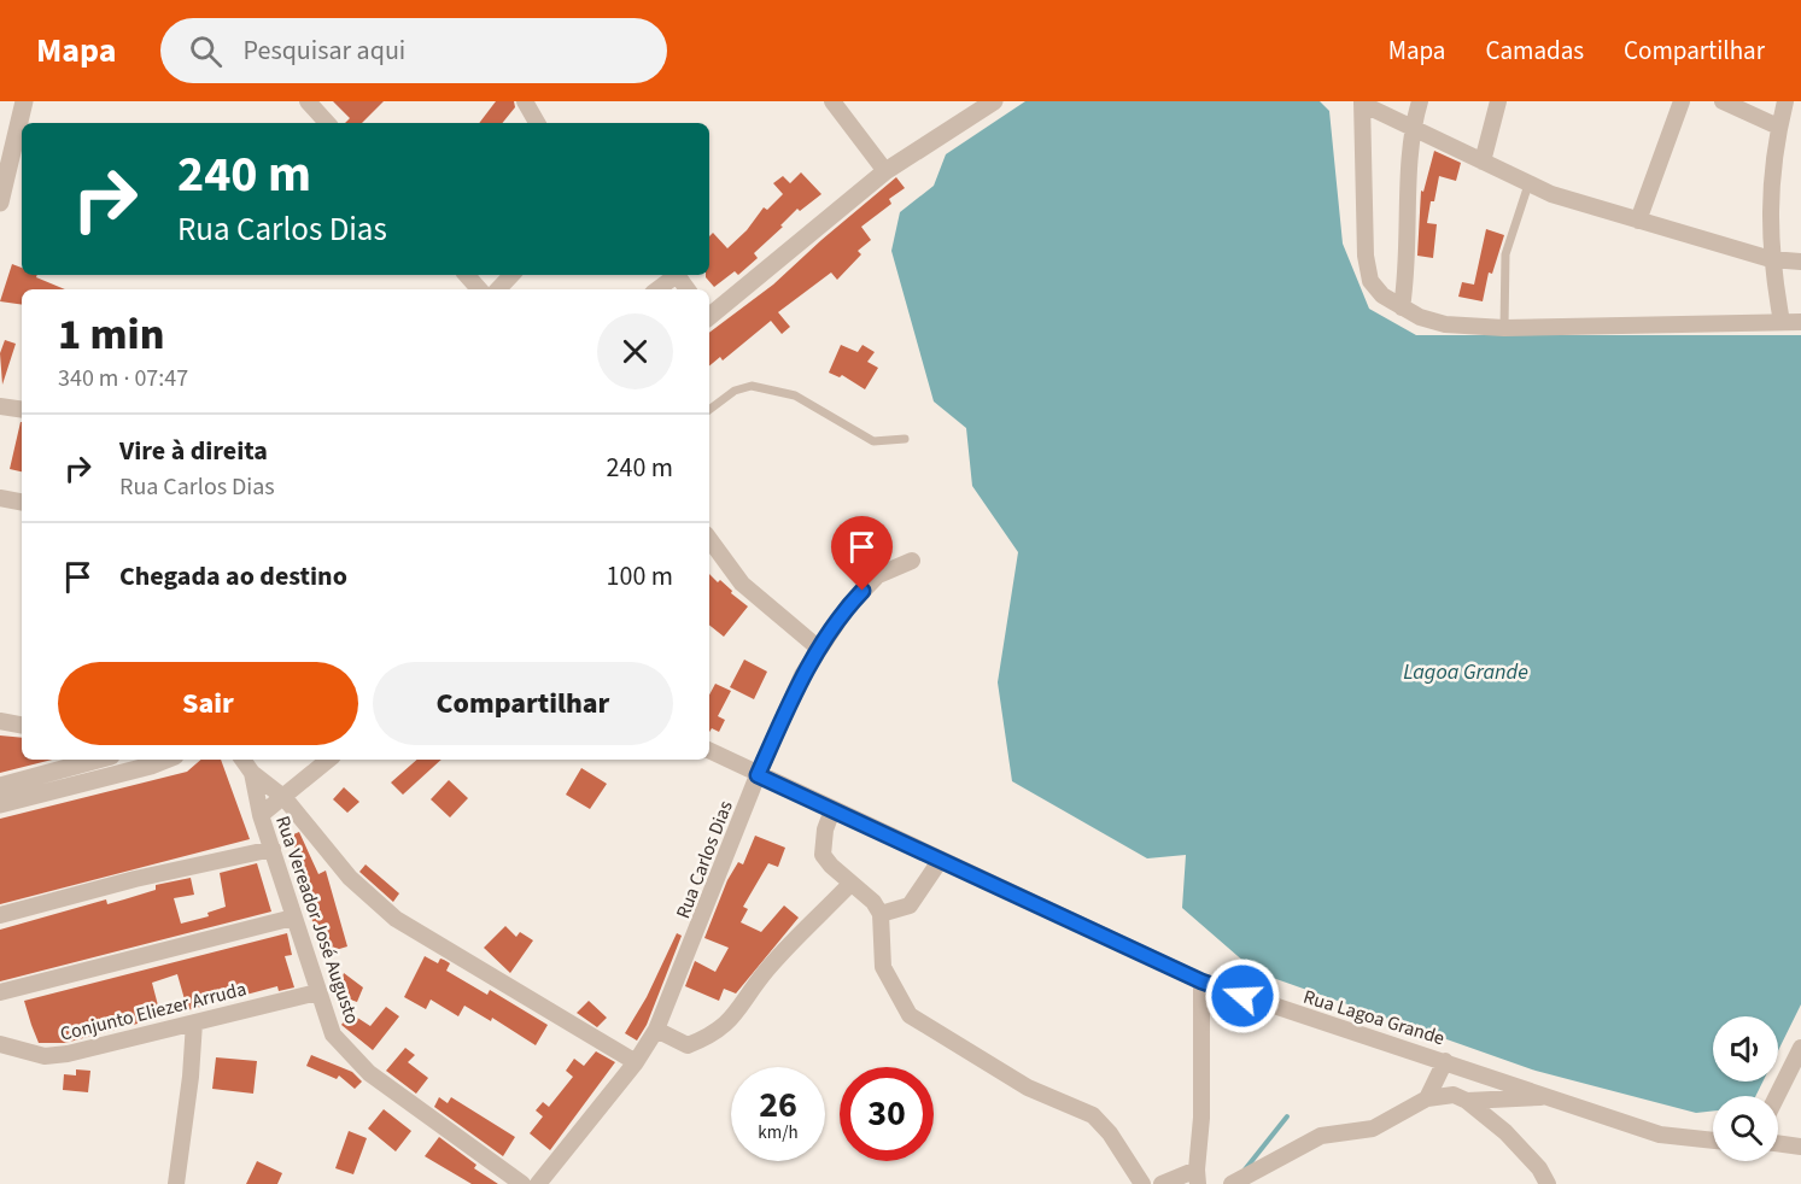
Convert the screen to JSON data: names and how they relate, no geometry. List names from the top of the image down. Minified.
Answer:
{"streets":{"street":["Rua Carlos Dias","Rua Vereador José Augusto","Conjunto Eliezer Arruda","Rua Lagoa Grande"]},"crossings":[["Rua Carlos Dias","Rua Lagoa Grande"],["Rua Vereador José Augusto","Conjunto Eliezer Arruda"]],"water":["Lagoa Grande"],"page":{"header":"Mapa","search":"Pesquisar aqui","nav":["Mapa","Camadas","Compartilhar"],"turn":["240 m","Rua Carlos Dias"],"heading":["1 min","340 m · 07:47"],"list":[{"name":"Vire à direita","note":"Rua Carlos Dias","value":"240 m"},{"name":"Chegada ao destino","value":"100 m"}],"buttons":["Sair","Compartilhar"],"speed":"26 km/h","limit":"30"}}
